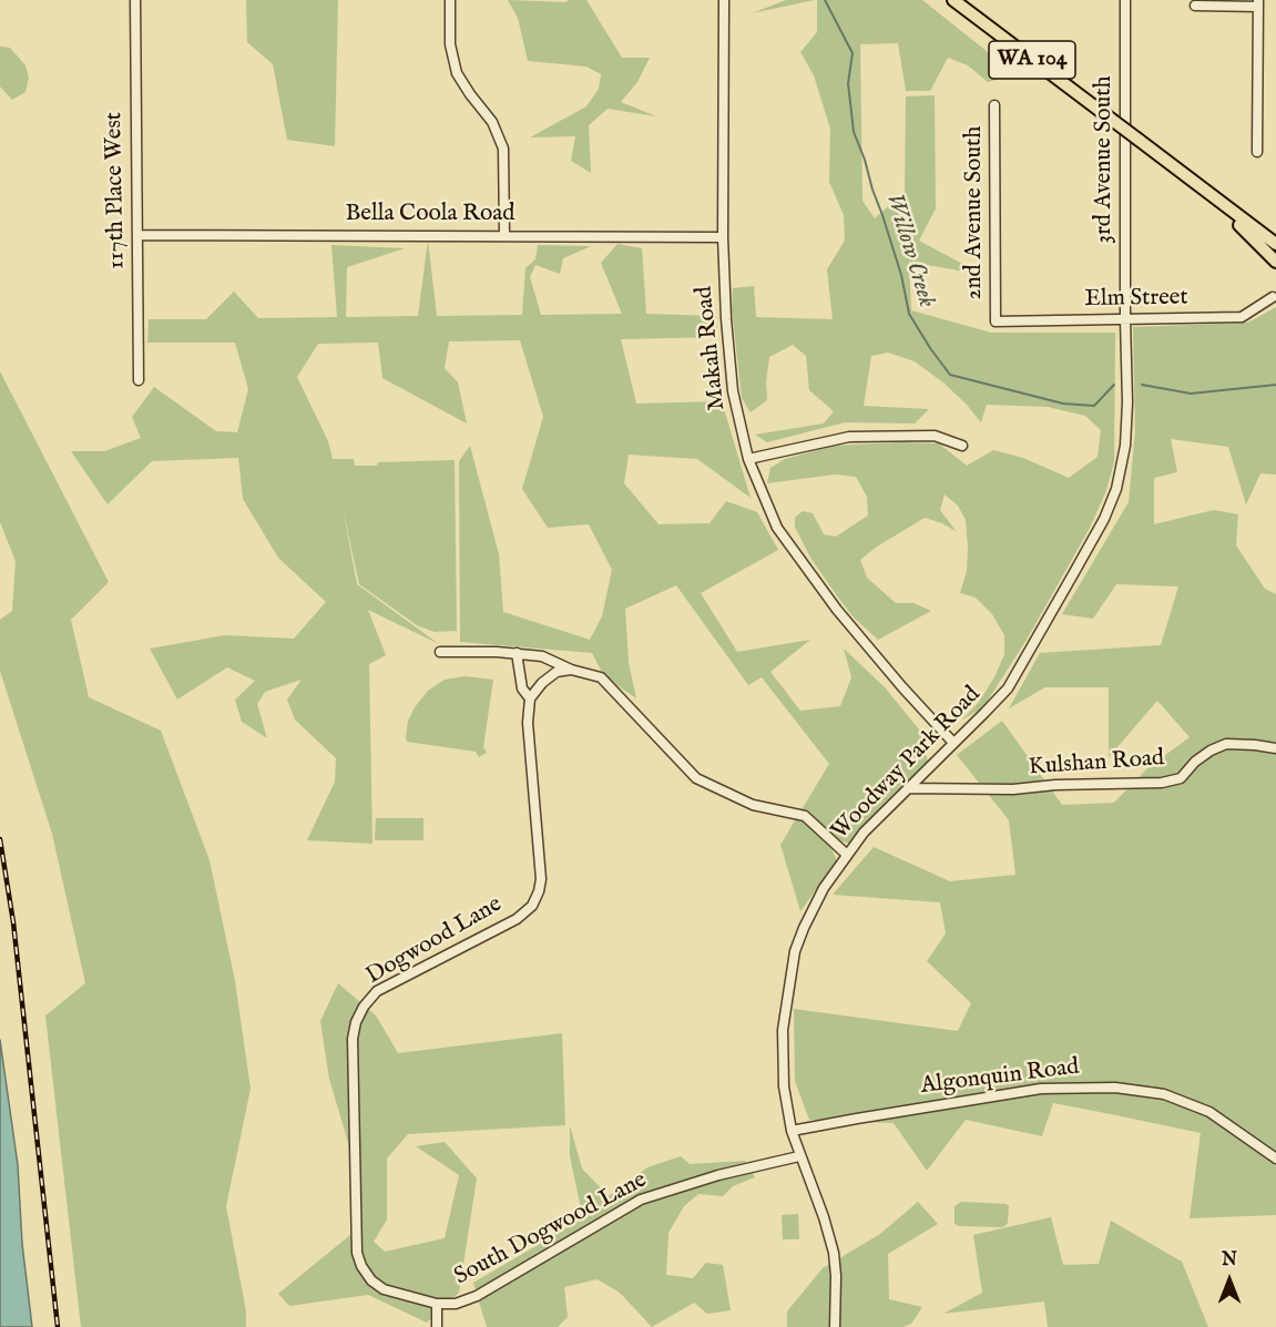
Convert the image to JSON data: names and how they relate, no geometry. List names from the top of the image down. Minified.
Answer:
{"streets":{"main road":["WA 104"],"street":["3rd Avenue South","117th Place West","2nd Avenue South","Bella Coola Road","Elm Street","Makah Road","Woodway Park Road","Kulshan Road","Dogwood Lane","Algonquin Road","South Dogwood Lane"]},"crossings":[["3rd Avenue South","Elm Street"],["3rd Avenue South","Woodway Park Road"],["117th Place West","Bella Coola Road"],["2nd Avenue South","Elm Street"],["Bella Coola Road","Makah Road"],["Elm Street","Woodway Park Road"],["Makah Road","Woodway Park Road"],["Woodway Park Road","Kulshan Road"],["Woodway Park Road","Algonquin Road"],["Woodway Park Road","South Dogwood Lane"],["Dogwood Lane","South Dogwood Lane"]],"water":["Willow Creek"],"north":"top"}
